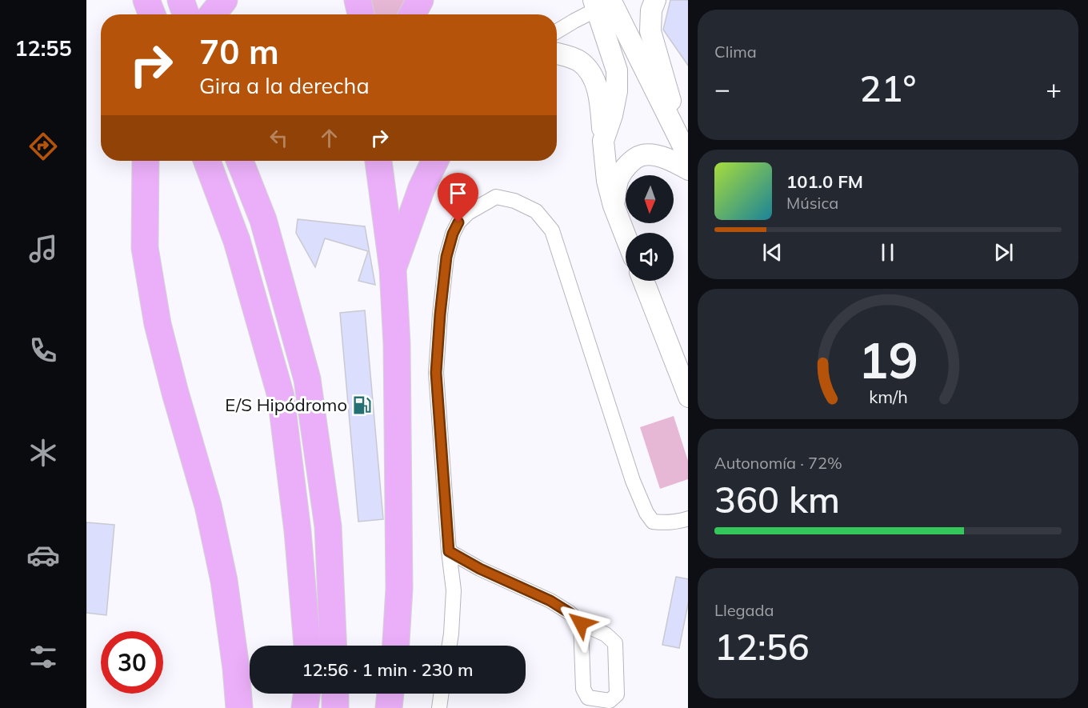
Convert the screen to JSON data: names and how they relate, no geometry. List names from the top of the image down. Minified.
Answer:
{"places":{"fuel station":["E/S Hipódromo"]},"north":"bottom","page":{"tabs":"12:55","tile":["Clima",["Autonomía · 72%","360 km"],["Llegada","12:56"]],"turn":["70 m","Gira a la derecha"],"heat":["−","21°","+"],"song":["101.0 FM","Música"],"limit":"30","trip":"12:56 · 1 min · 230 m","gauge":["19","km/h"]}}
